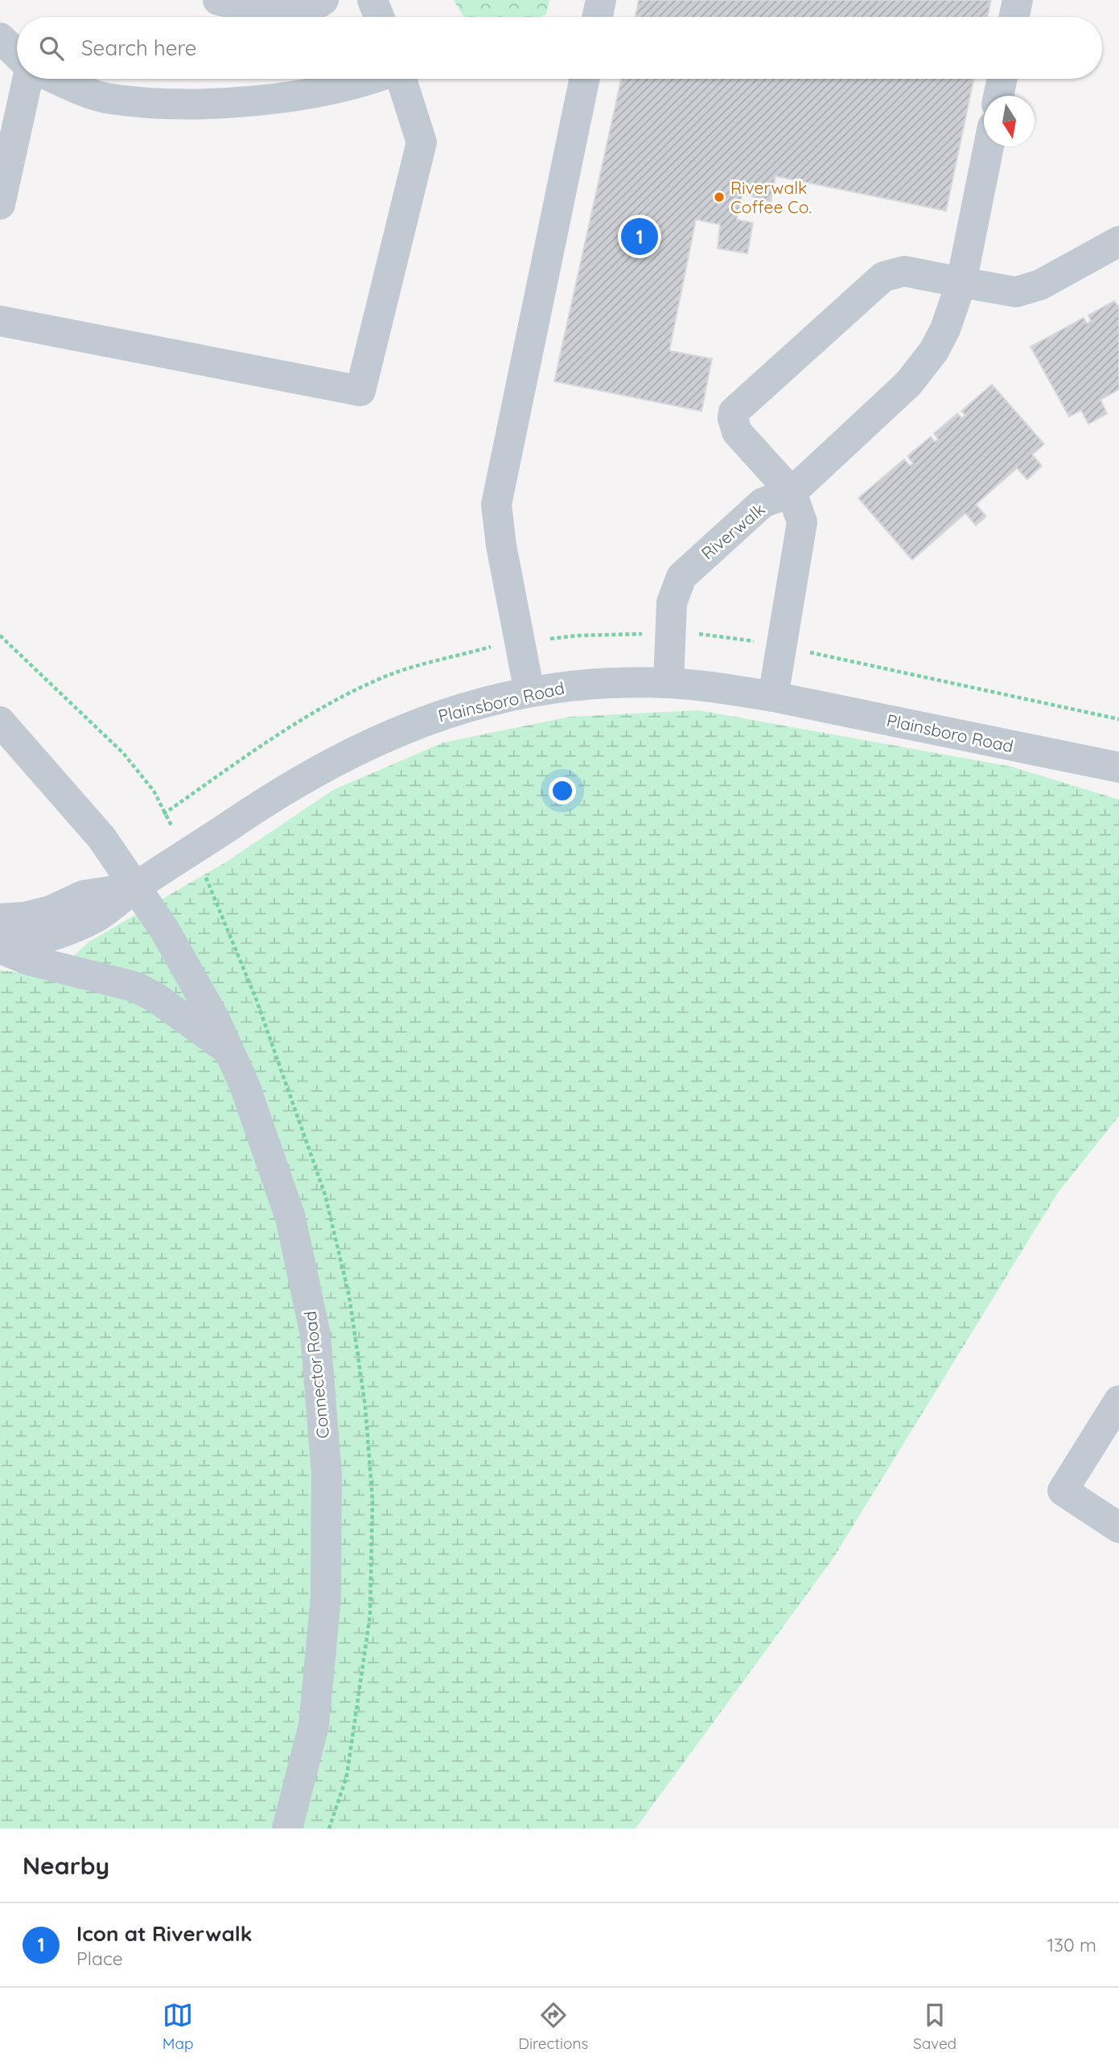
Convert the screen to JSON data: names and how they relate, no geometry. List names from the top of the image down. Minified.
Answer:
{"streets":{"street":["Riverwalk","Plainsboro Road","Connector Road"]},"crossings":[["Riverwalk","Plainsboro Road"],["Plainsboro Road","Connector Road"]],"places":["Riverwalk Coffee Co."],"north":"bottom","page":{"search":"Search here","pins":"1","heading":"Nearby","list":[{"mark":"1","name":"Icon at Riverwalk","note":"Place","value":"130 m"}],"nav":["Map","Directions","Saved"]}}
